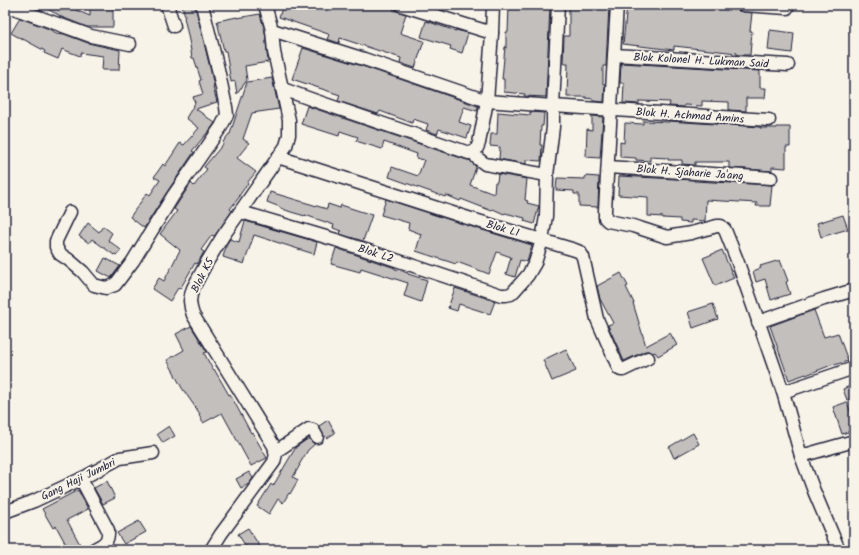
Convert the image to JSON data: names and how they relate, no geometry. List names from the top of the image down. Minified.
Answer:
{"streets":{"street":["Blok Kolonel H. Lukman Said","Blok H. Achmad Amins","Blok H. Sjaharie Ja'ang","Blok L1","Blok L2","Blok K5","Gang Haji Jumbri"]},"crossings":[["Blok H. Achmad Amins","Blok K5"],["Blok L1","Blok L2"],["Blok L1","Blok K5"],["Blok L2","Blok K5"]]}
